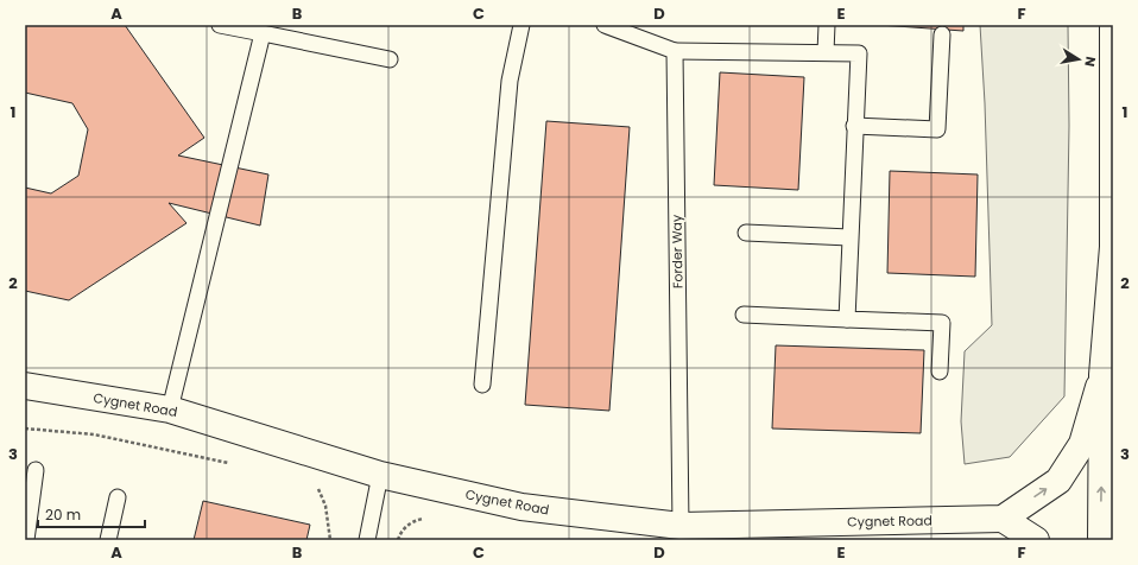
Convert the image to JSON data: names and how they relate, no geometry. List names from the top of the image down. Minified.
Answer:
{"streets":{"street":["Cygnet Road"],"lane":["Forder Way"]},"crossings":[["Forder Way","Cygnet Road"]],"scale_bar":"20 m","north":"right","grid":{"columns":["A","B","C","D","E","F"],"rows":["1","2","3"]}}
